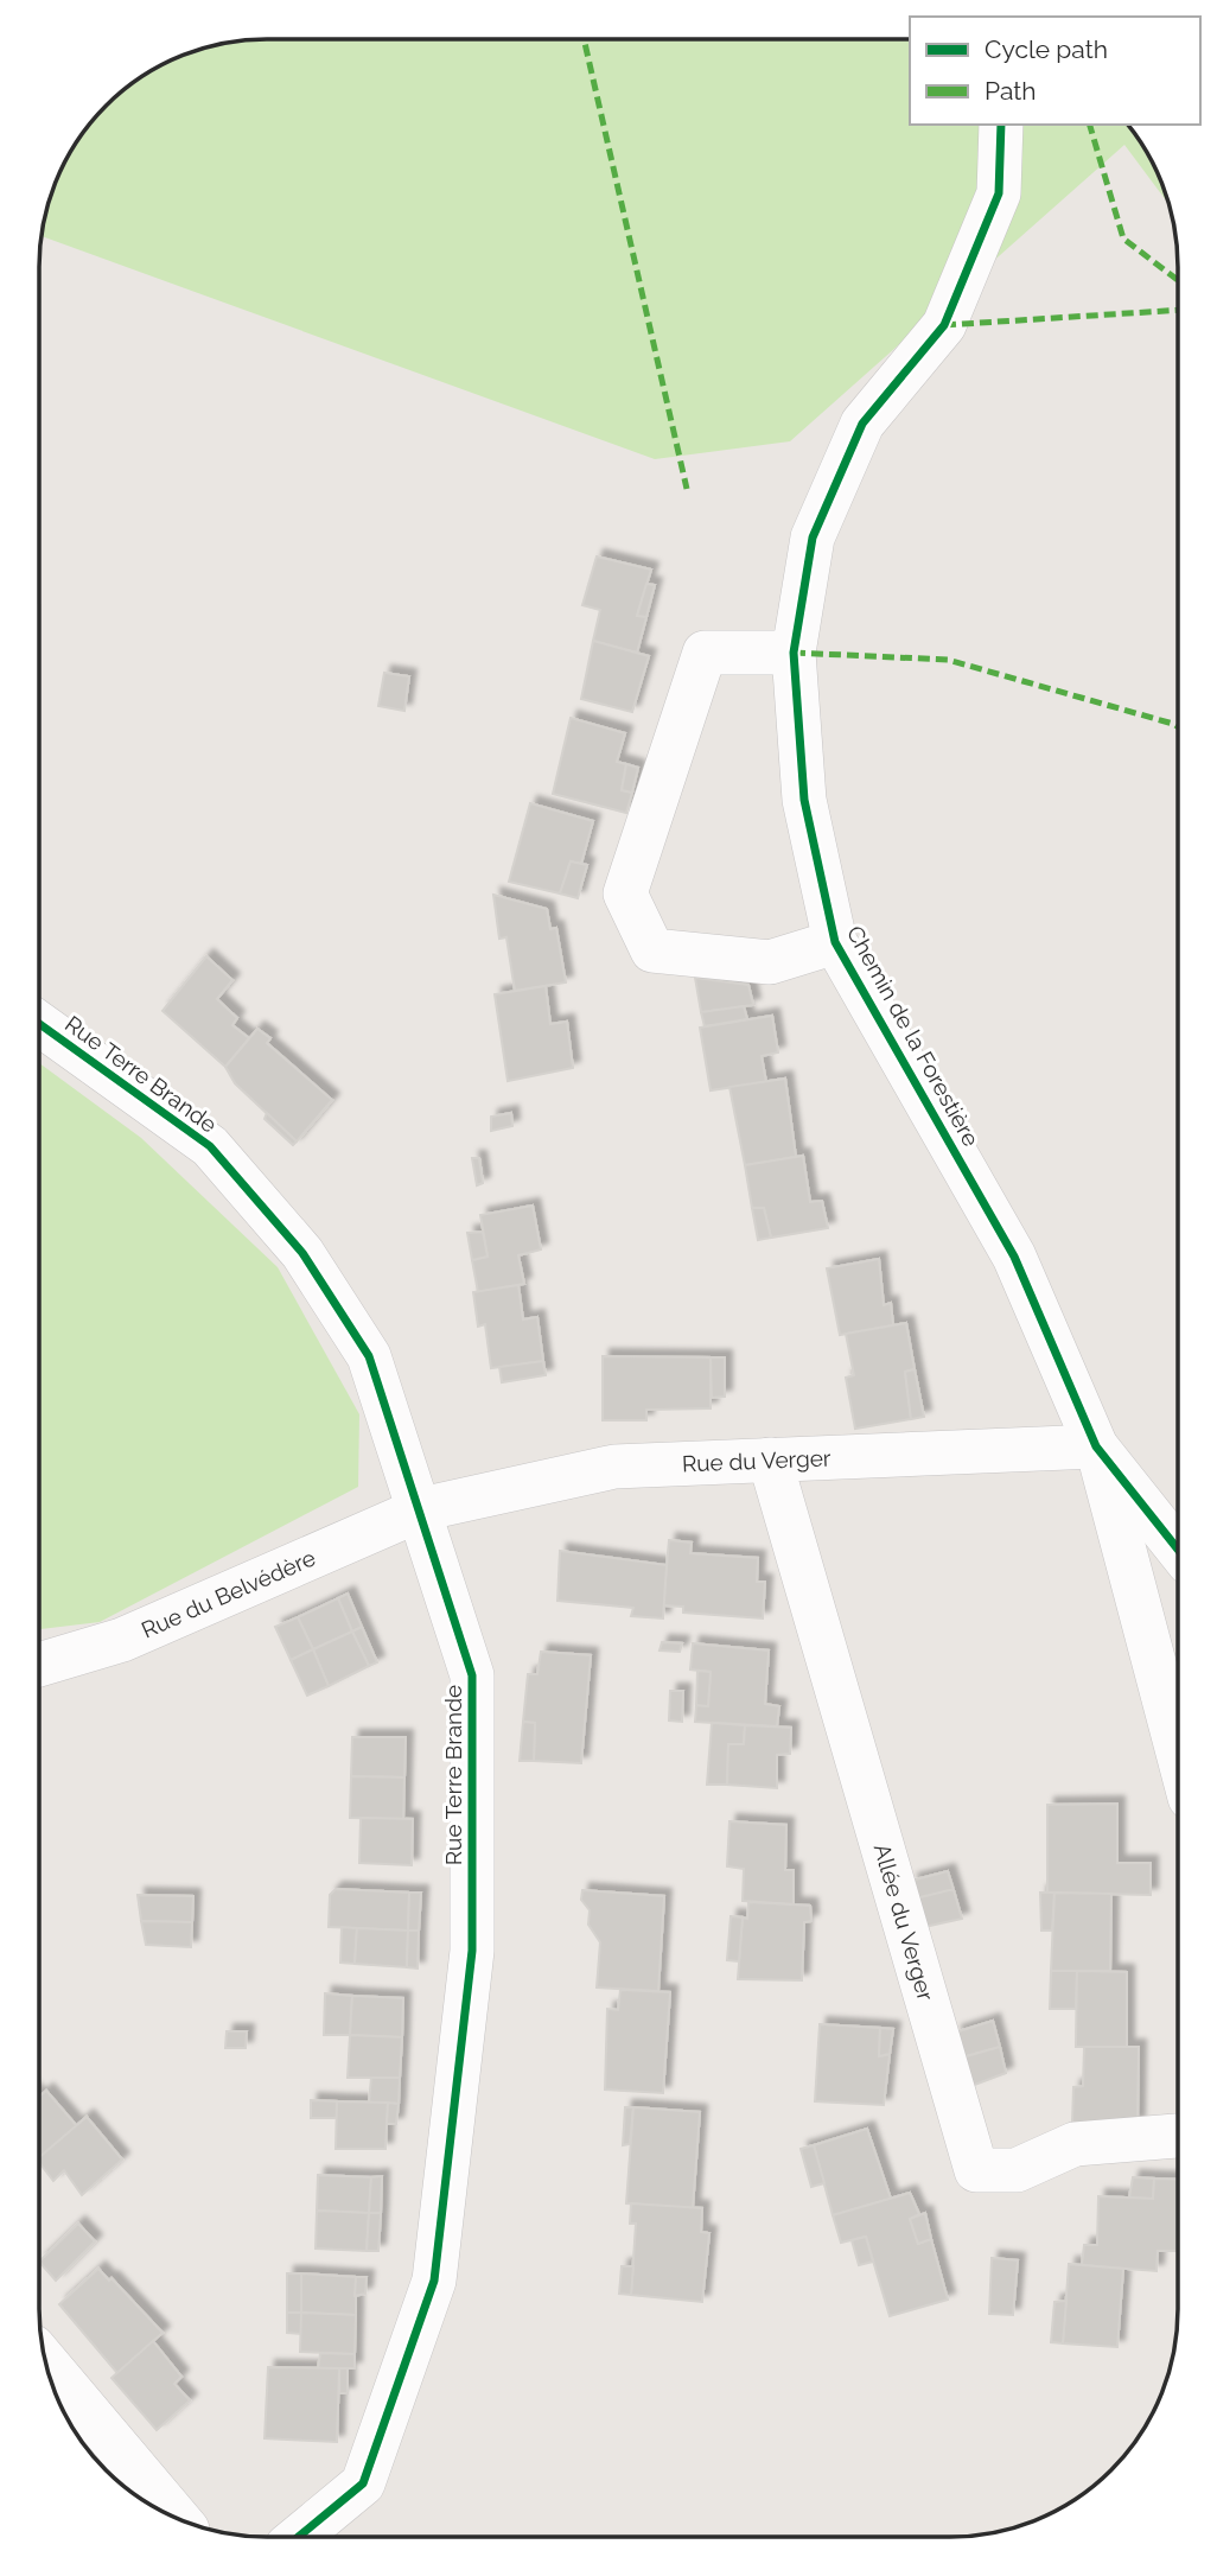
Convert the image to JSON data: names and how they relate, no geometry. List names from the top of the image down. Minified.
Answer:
{"streets":{"street":["Chemin de la Forestière","Rue Terre Brande","Rue du Verger","Rue du Belvédère","Allée du Verger"]},"crossings":[["Chemin de la Forestière","Rue du Verger"],["Rue Terre Brande","Rue du Verger"],["Rue Terre Brande","Rue du Belvédère"],["Rue du Verger","Rue du Belvédère"],["Rue du Verger","Allée du Verger"]],"legend":["Cycle path","Path"]}
